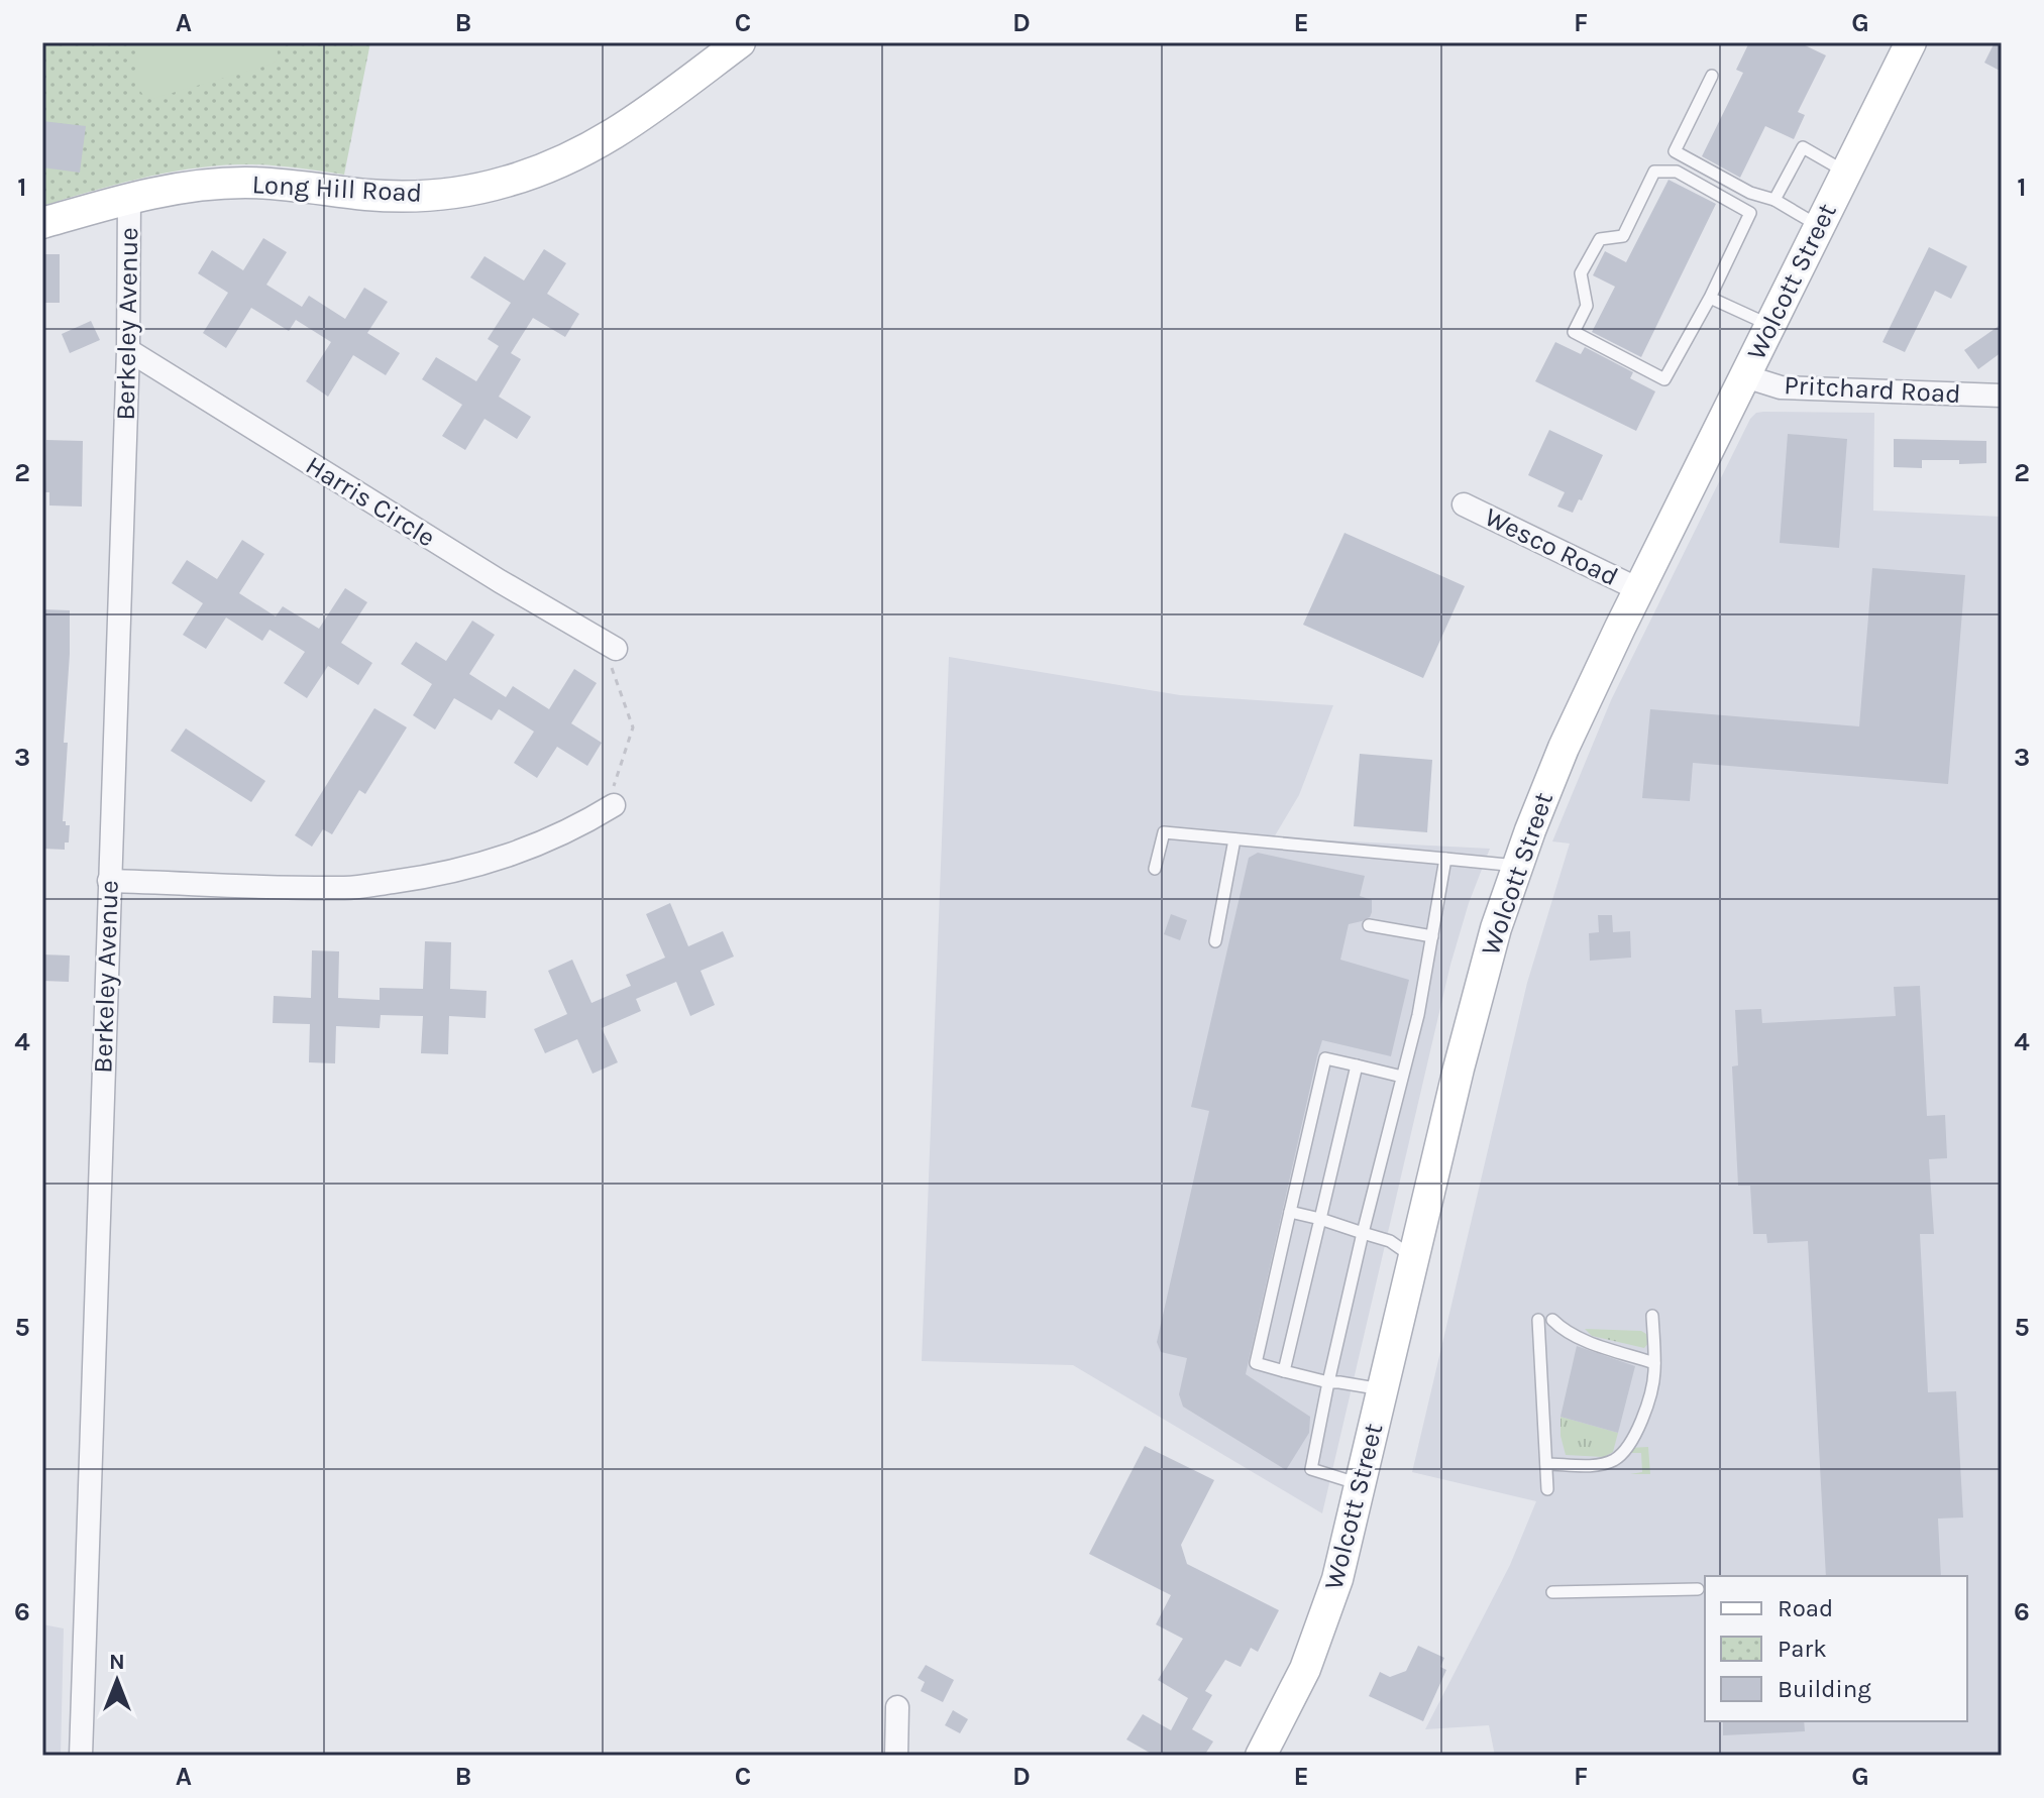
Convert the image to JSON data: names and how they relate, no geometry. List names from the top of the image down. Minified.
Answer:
{"streets":{"main road":["Long Hill Road","Wolcott Street"],"street":["Berkeley Avenue","Pritchard Road","Harris Circle","Wesco Road"]},"crossings":[["Long Hill Road","Berkeley Avenue"],["Wolcott Street","Pritchard Road"],["Wolcott Street","Wesco Road"],["Berkeley Avenue","Harris Circle"]],"legend":["Road","Park","Building"],"north":"top","grid":{"columns":["A","B","C","D","E","F","G"],"rows":["1","2","3","4","5","6"]}}
